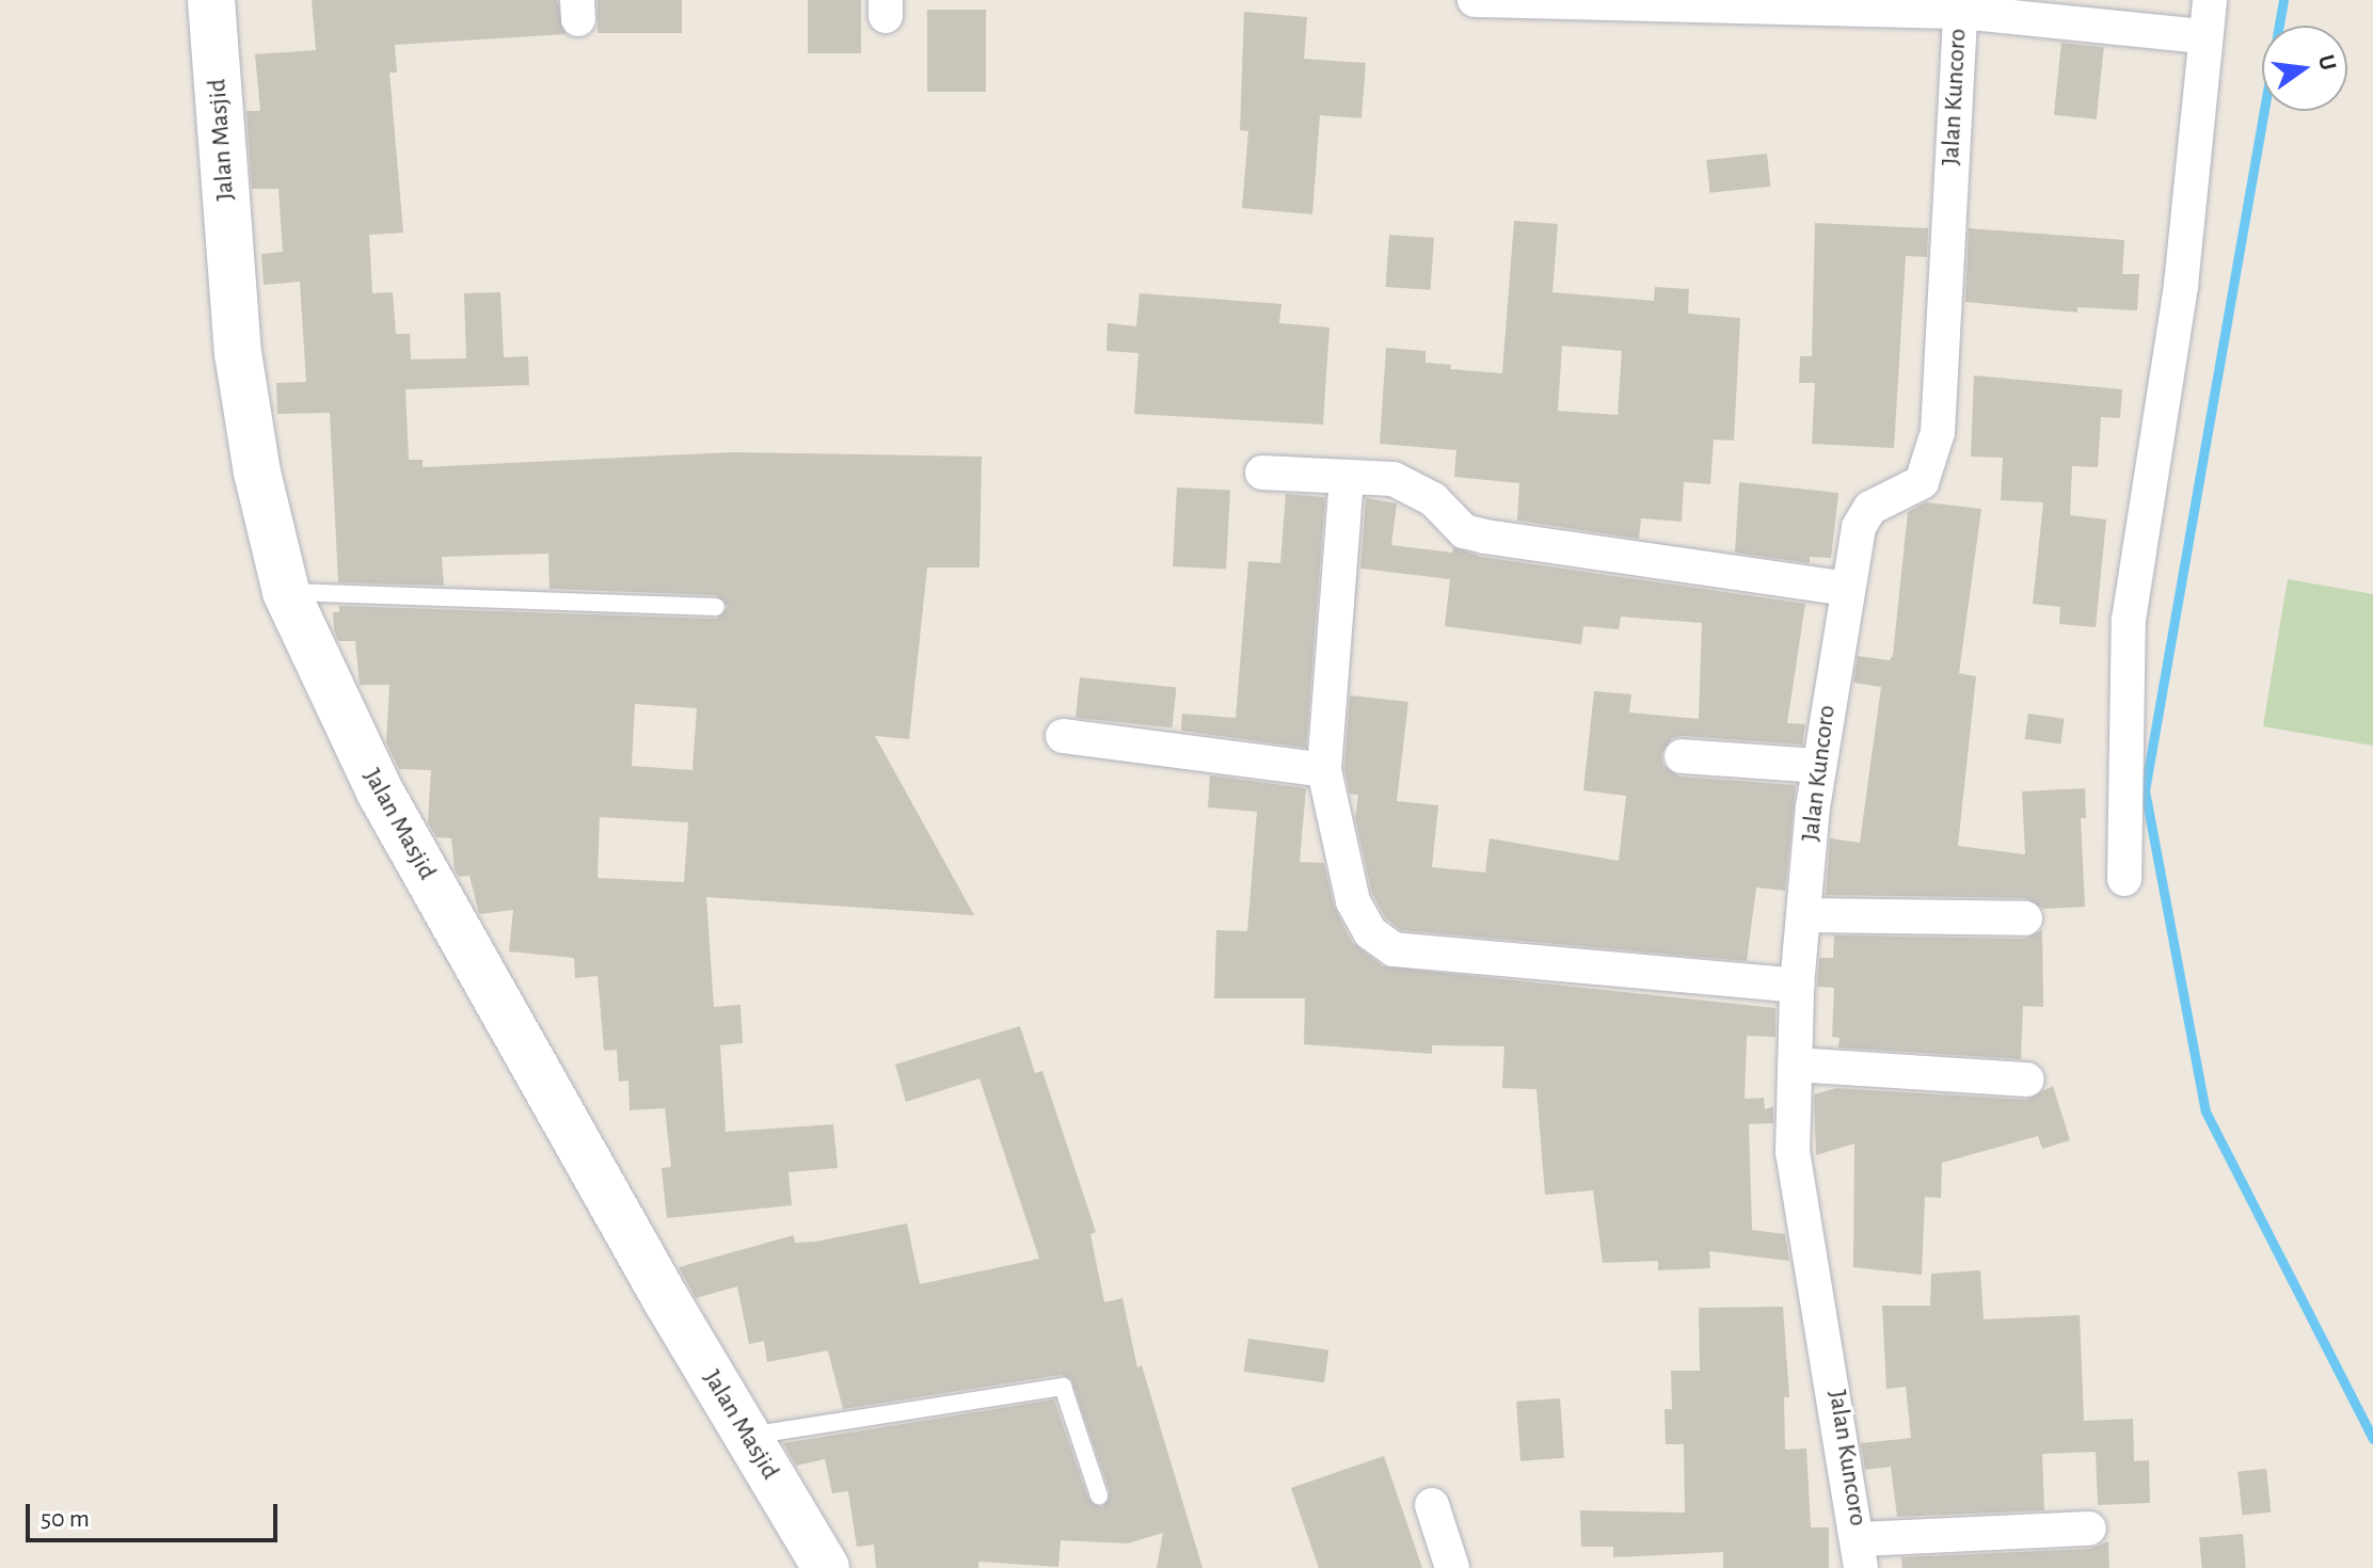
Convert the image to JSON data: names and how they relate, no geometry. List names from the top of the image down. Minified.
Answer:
{"streets":{"street":["Jalan Kuncoro","Jalan Masjid"]},"scale_bar":"50 m","north":"right"}
